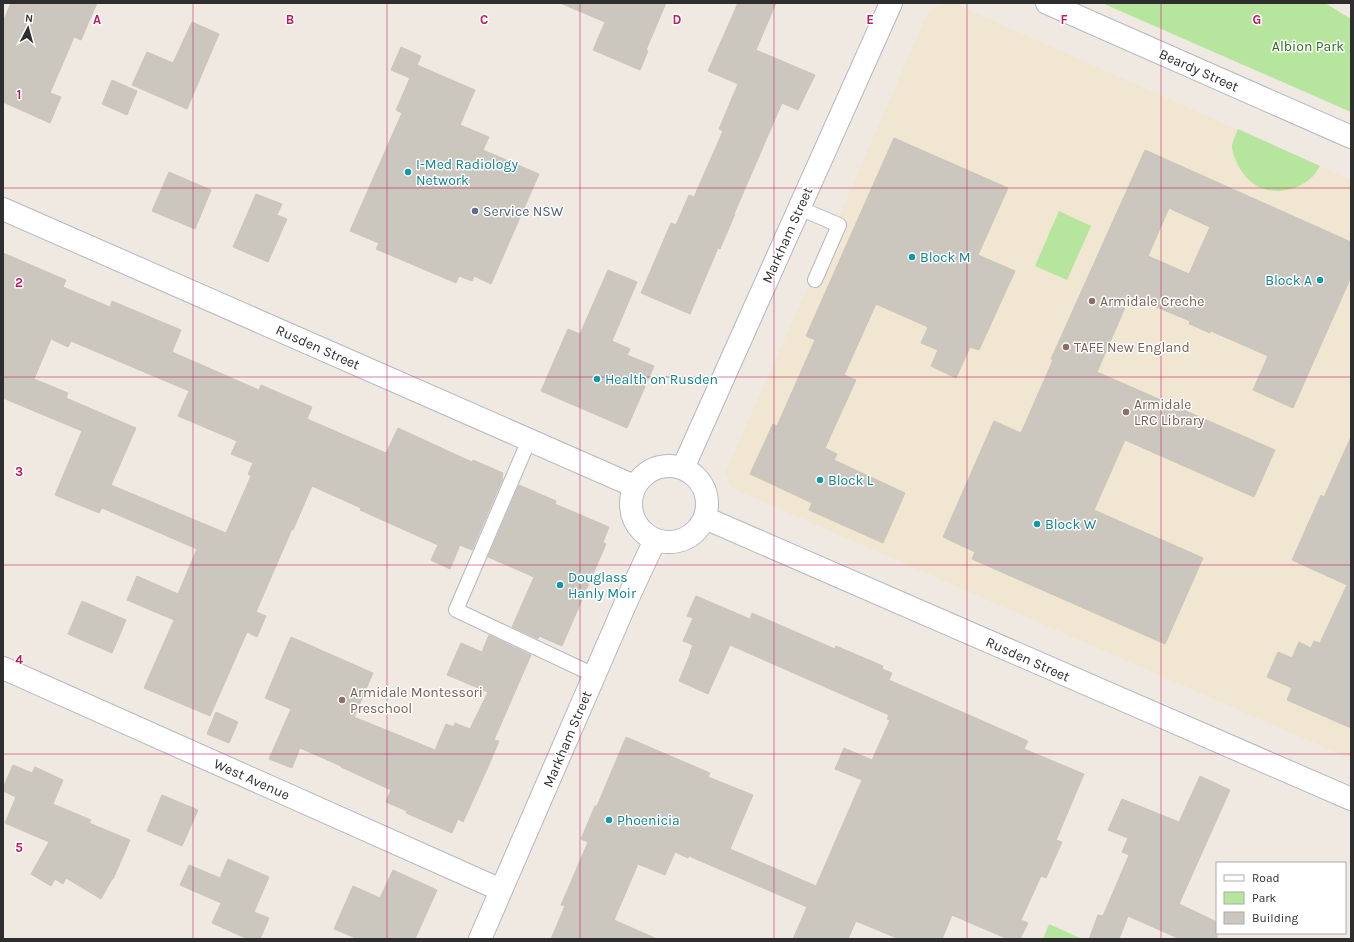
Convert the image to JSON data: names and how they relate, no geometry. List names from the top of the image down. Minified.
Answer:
{"streets":{"street":["Beardy Street","Markham Street","Rusden Street","West Avenue"]},"crossings":[["Markham Street","Rusden Street"],["Markham Street","West Avenue"]],"parks":["Albion Park"],"places":["I-Med Radiology Network","Service NSW","Block M","Block A","Armidale Creche","TAFE New England","Health on Rusden","Armidale LRC Library","Block L","Block W","Douglass Hanly Moir","Armidale Montessori Preschool","Phoenicia"],"legend":["Road","Park","Building"],"north":"top","grid":{"columns":["A","B","C","D","E","F","G"],"rows":["1","2","3","4","5"]}}
